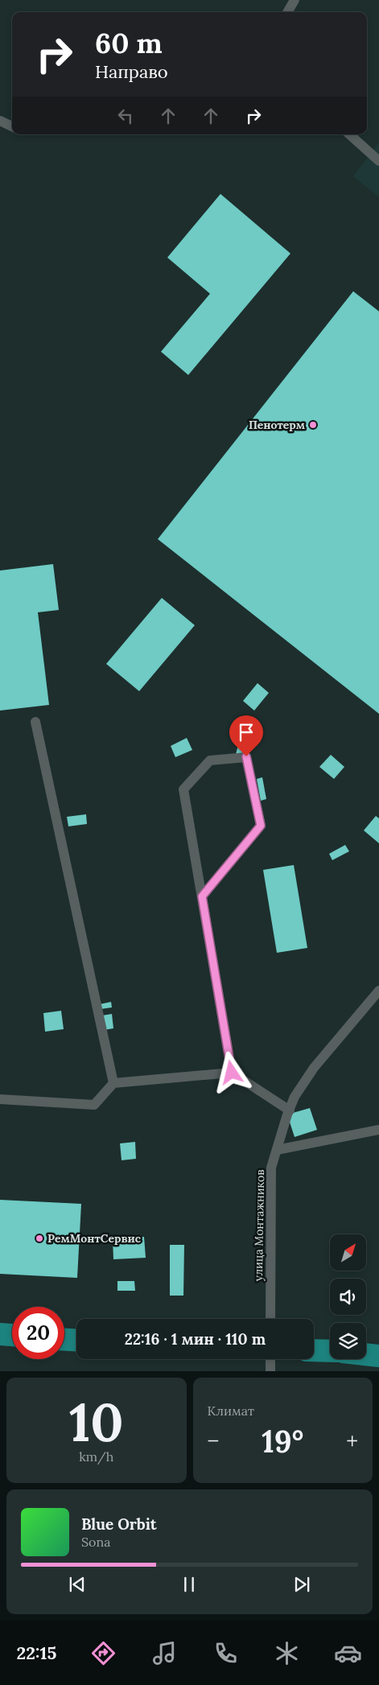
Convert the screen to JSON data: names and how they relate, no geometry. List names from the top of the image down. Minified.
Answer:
{"streets":{"street":["улица Монтажников"]},"places":["Пенотерм","РемМонтСервис"],"north":"top right","page":{"turn":["60 m","Направо"],"limit":"20","trip":"22:16 · 1 мин · 110 m","tile":[["10","km/h"],"Климат"],"heat":["−","19°","+"],"song":["Blue Orbit","Sona"],"tabs":"22:15"}}
